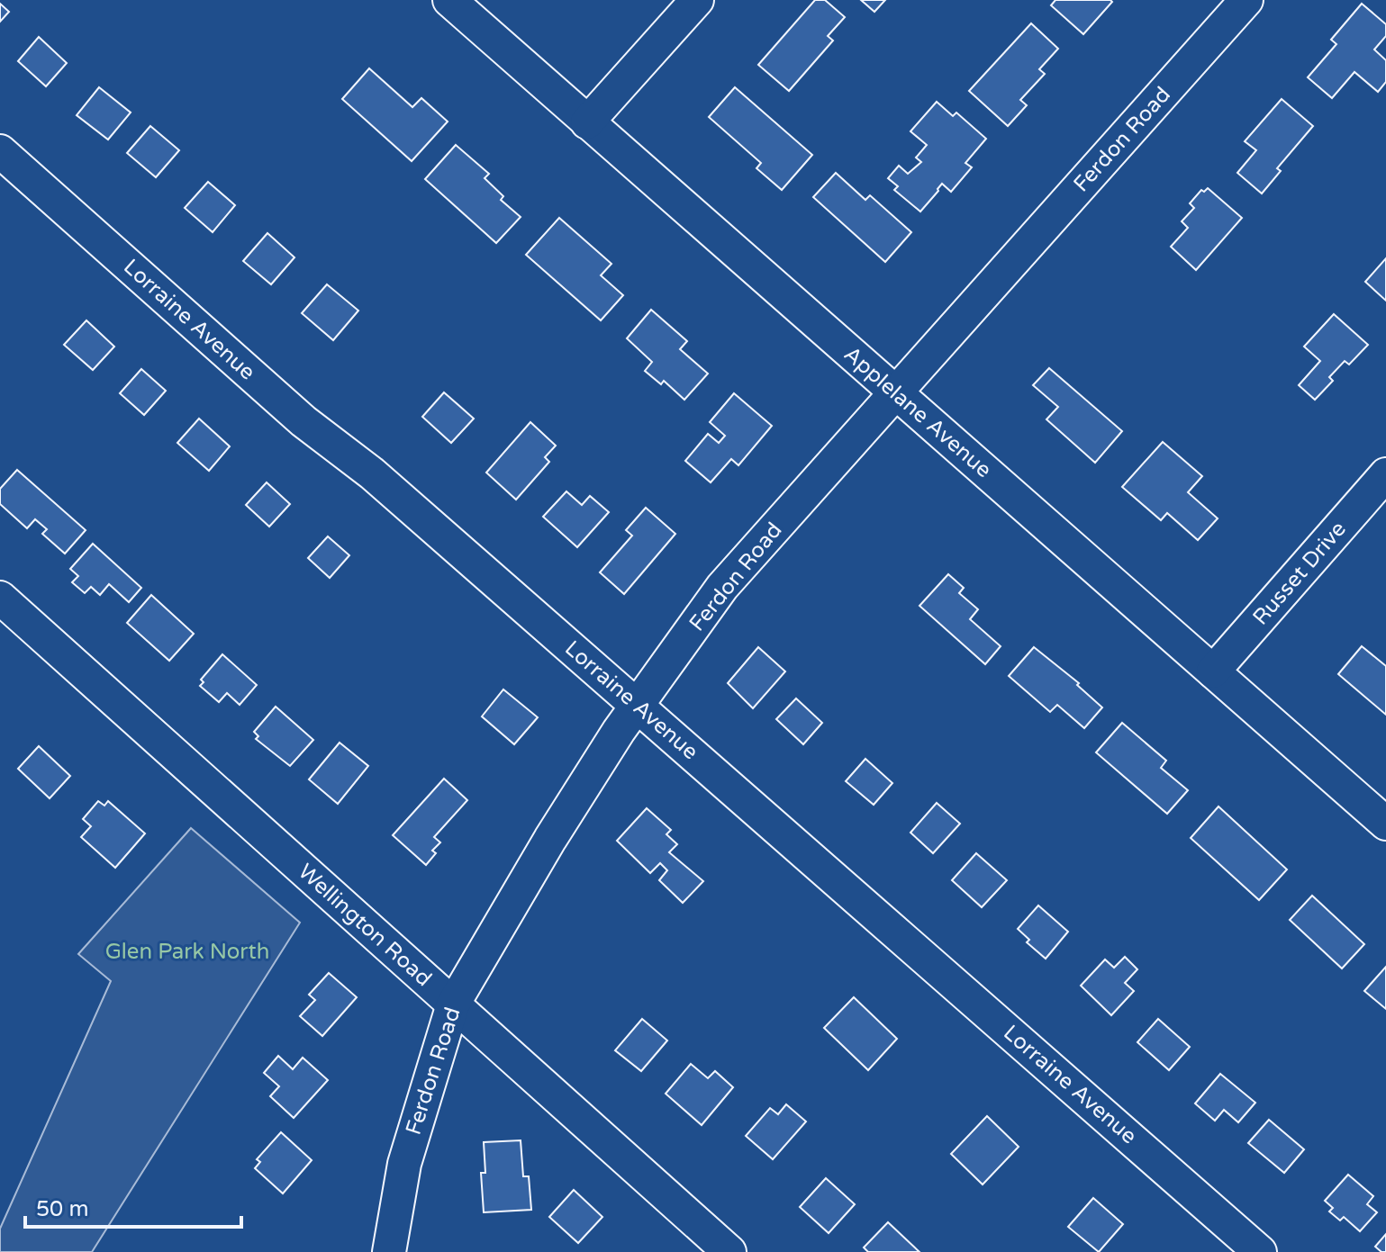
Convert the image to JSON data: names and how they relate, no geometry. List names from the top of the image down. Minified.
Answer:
{"streets":{"street":["Ferdon Road","Lorraine Avenue","Applelane Avenue","Russet Drive","Wellington Road"]},"crossings":[["Ferdon Road","Lorraine Avenue"],["Ferdon Road","Applelane Avenue"],["Ferdon Road","Wellington Road"],["Applelane Avenue","Russet Drive"]],"parks":["Glen Park North"],"scale_bar":"50 m"}
